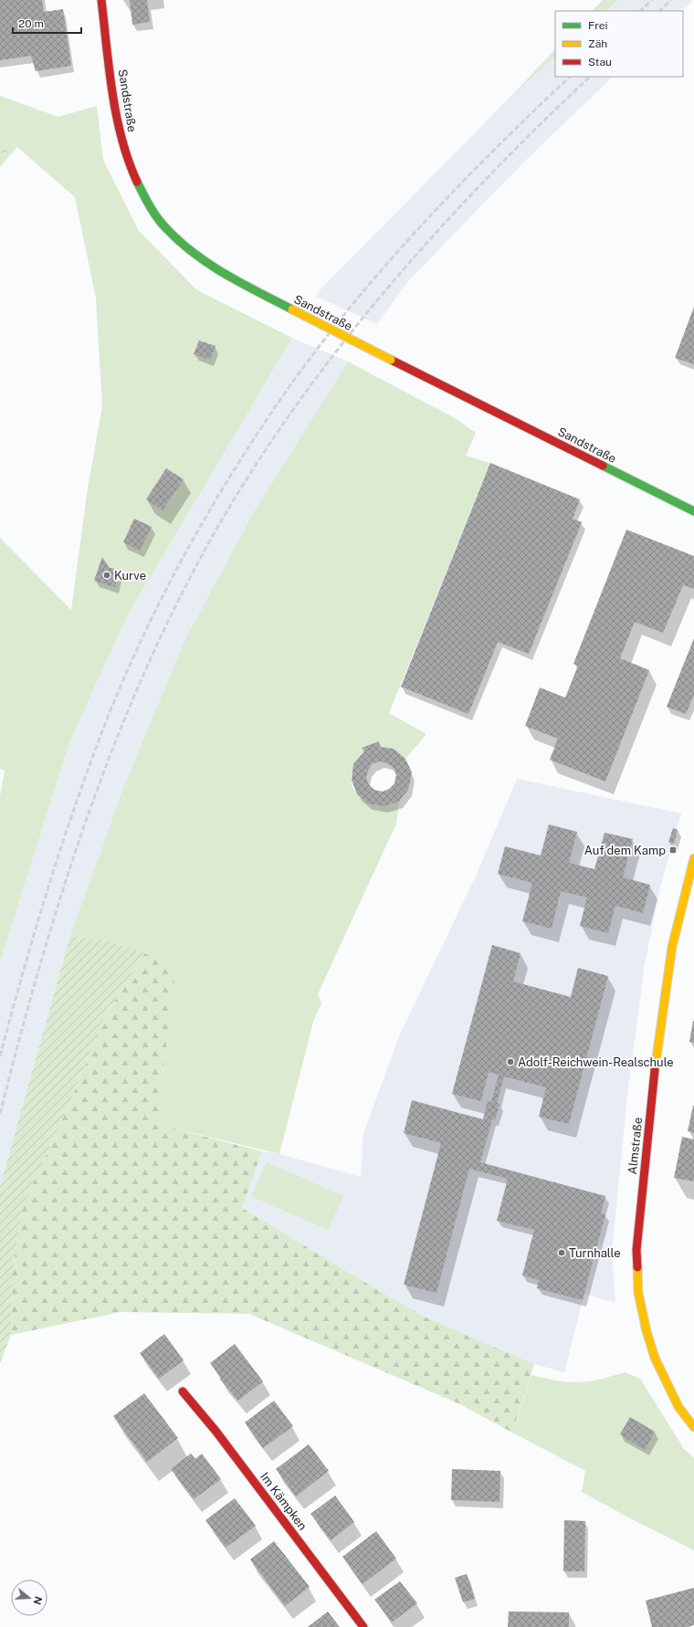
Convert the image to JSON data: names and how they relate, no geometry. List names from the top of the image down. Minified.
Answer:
{"streets":{"street":["Sandstraße","Almstraße","Im Kämpken"]},"places":{"other":["Kurve","Adolf-Reichwein-Realschule","Turnhalle"],"transit":["Auf dem Kamp"]},"legend":["Frei","Zäh","Stau"],"scale_bar":"20 m","north":"right"}
